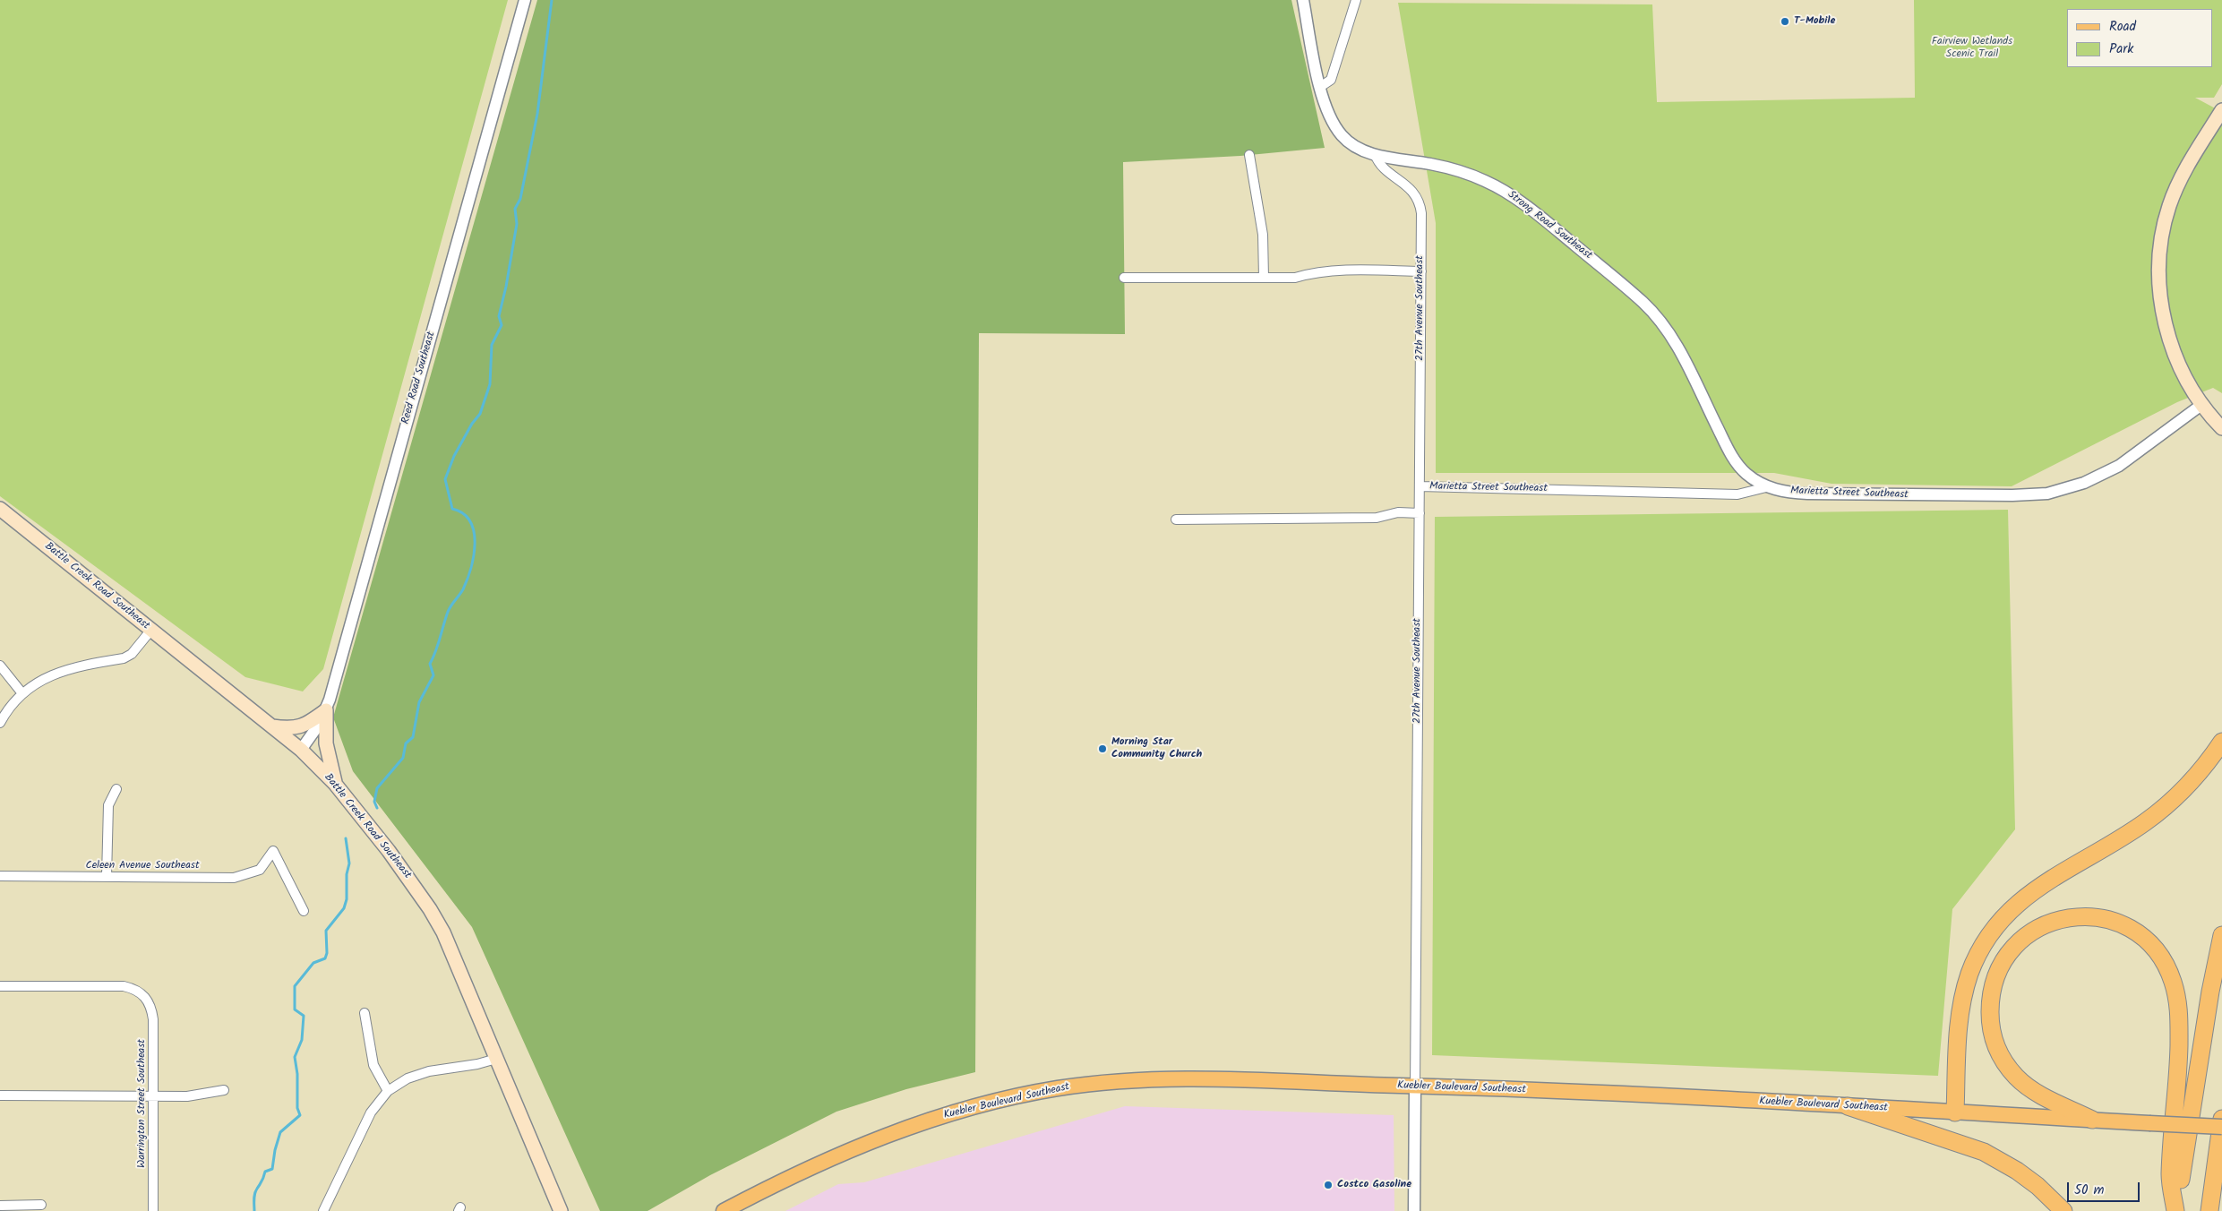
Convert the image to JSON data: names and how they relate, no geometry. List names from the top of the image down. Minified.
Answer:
{"streets":{"main road":["Battle Creek Road Southeast","Kuebler Boulevard Southeast"],"street":["Strong Road Southeast","27th Avenue Southeast","Reed Road Southeast","Marietta Street Southeast","Celeen Avenue Southeast","Warrington Street Southeast"]},"crossings":[["Strong Road Southeast","27th Avenue Southeast"],["Strong Road Southeast","Marietta Street Southeast"],["27th Avenue Southeast","Marietta Street Southeast"],["27th Avenue Southeast","Kuebler Boulevard Southeast"],["Reed Road Southeast","Battle Creek Road Southeast"]],"parks":["Fairview Wetlands Scenic Trail"],"places":["T-Mobile","Morning Star Community Church","Costco Gasoline"],"legend":["Road","Park"],"scale_bar":"50 m"}
